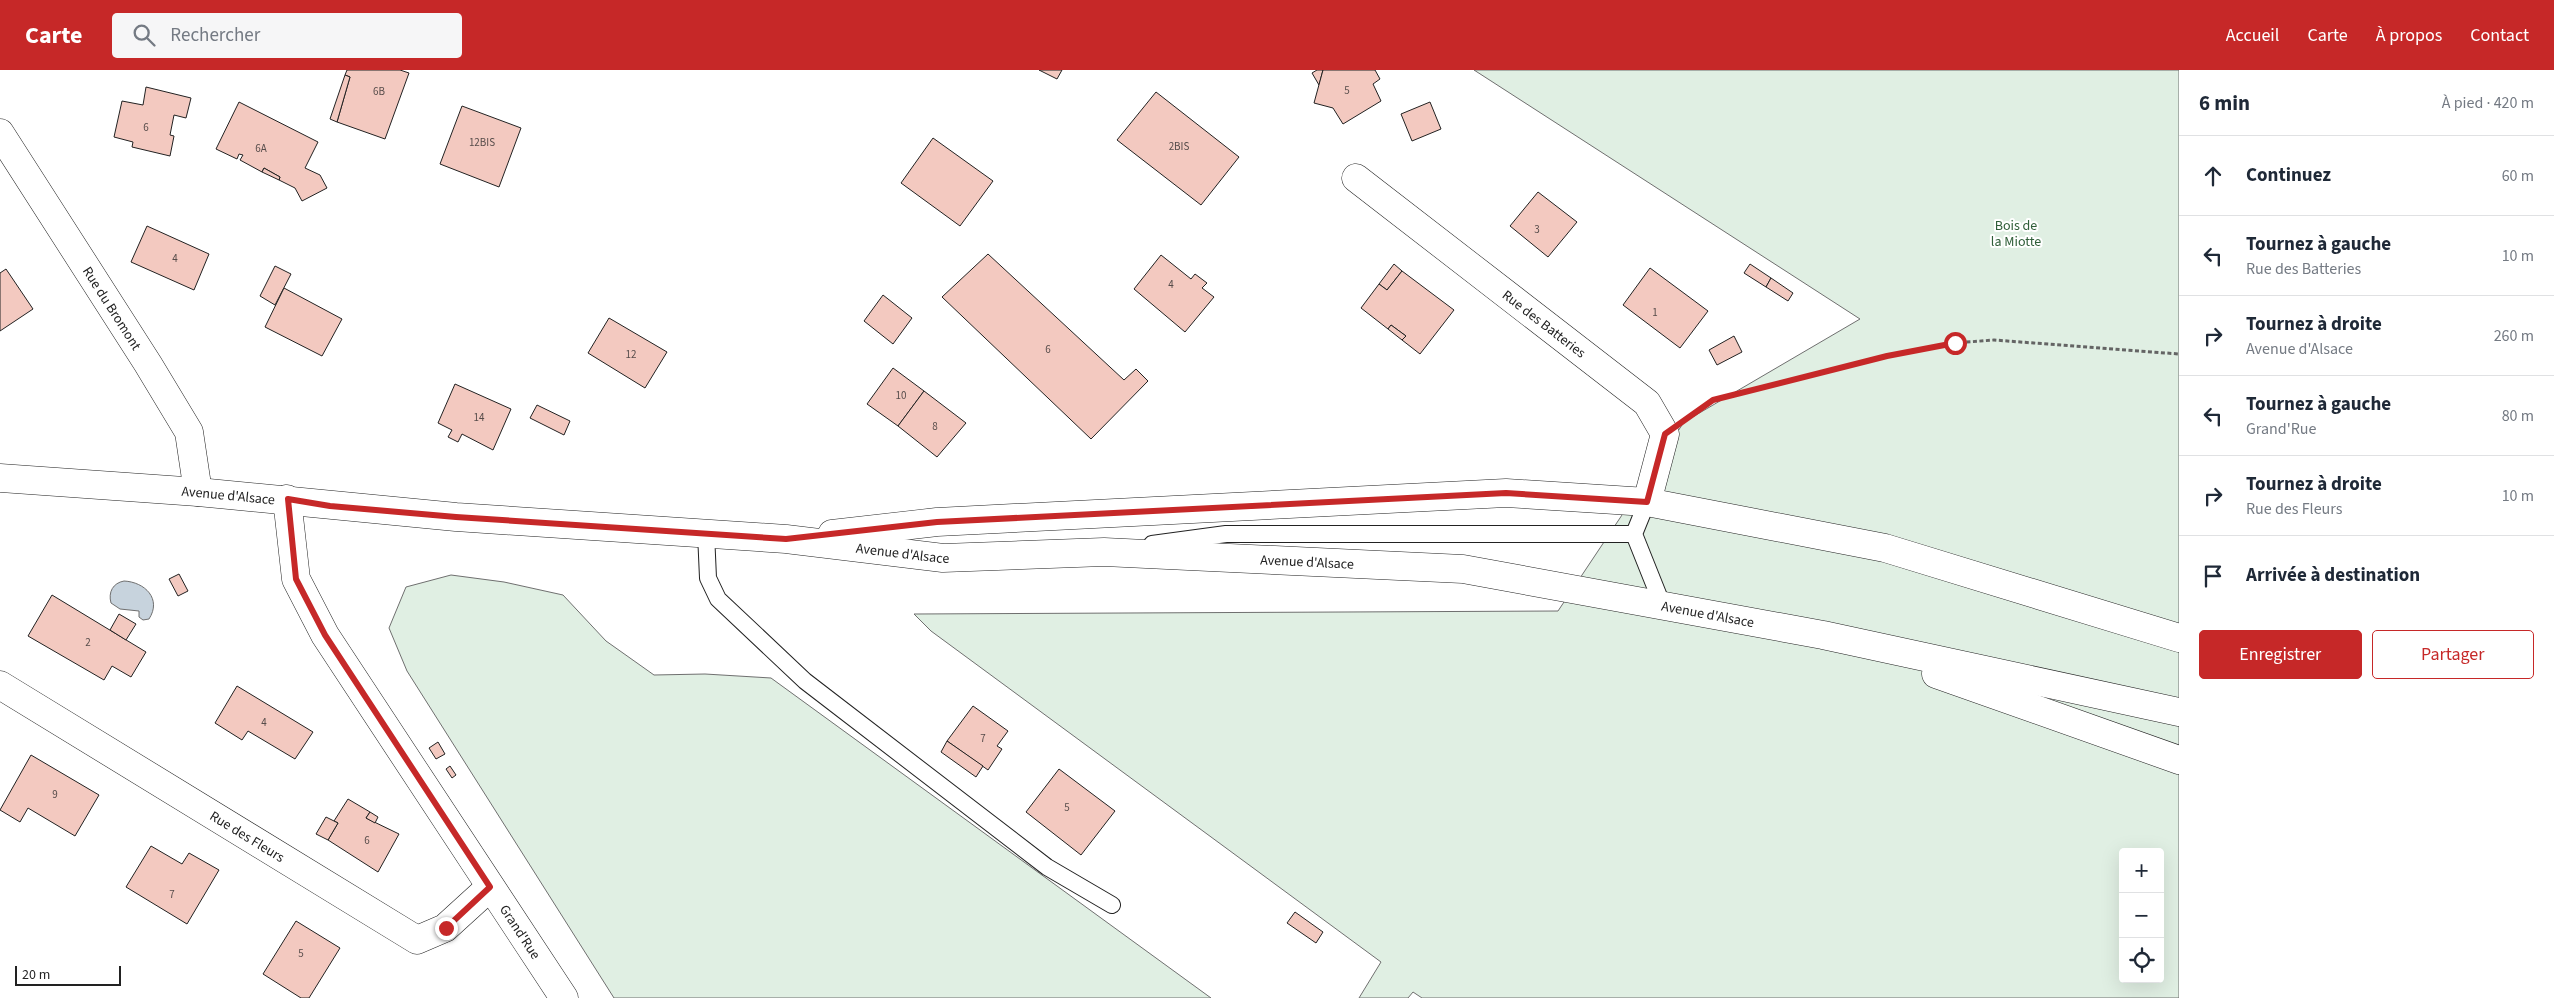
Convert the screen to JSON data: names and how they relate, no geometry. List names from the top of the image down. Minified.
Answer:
{"streets":{"main road":["Rue du Bromont","Rue des Batteries","Avenue d'Alsace","Rue des Fleurs","Grand'Rue"]},"crossings":[["Rue du Bromont","Avenue d'Alsace"],["Avenue d'Alsace","Grand'Rue"],["Rue des Fleurs","Grand'Rue"]],"parks":["Bois de la Miotte"],"house_numbers":["5","6B","6","12BIS","2BIS","6A","3","4","4","1","6","12","10","14","8","2","4","7","9","5","6","7","5"],"scale_bar":"20 m","page":{"header":"Carte","search":"Rechercher","nav":["Accueil","Carte","À propos","Contact"],"heading":["6 min","À pied · 420 m"],"list":[["Continuez","60 m"],["Tournez à gauche","Rue des Batteries","10 m"],["Tournez à droite","Avenue d'Alsace","260 m"],["Tournez à gauche","Grand'Rue","80 m"],["Tournez à droite","Rue des Fleurs","10 m"],"Arrivée à destination"],"buttons":["Enregistrer","Partager"],"map_buttons":["+","−"],"scale":"20 m"}}
